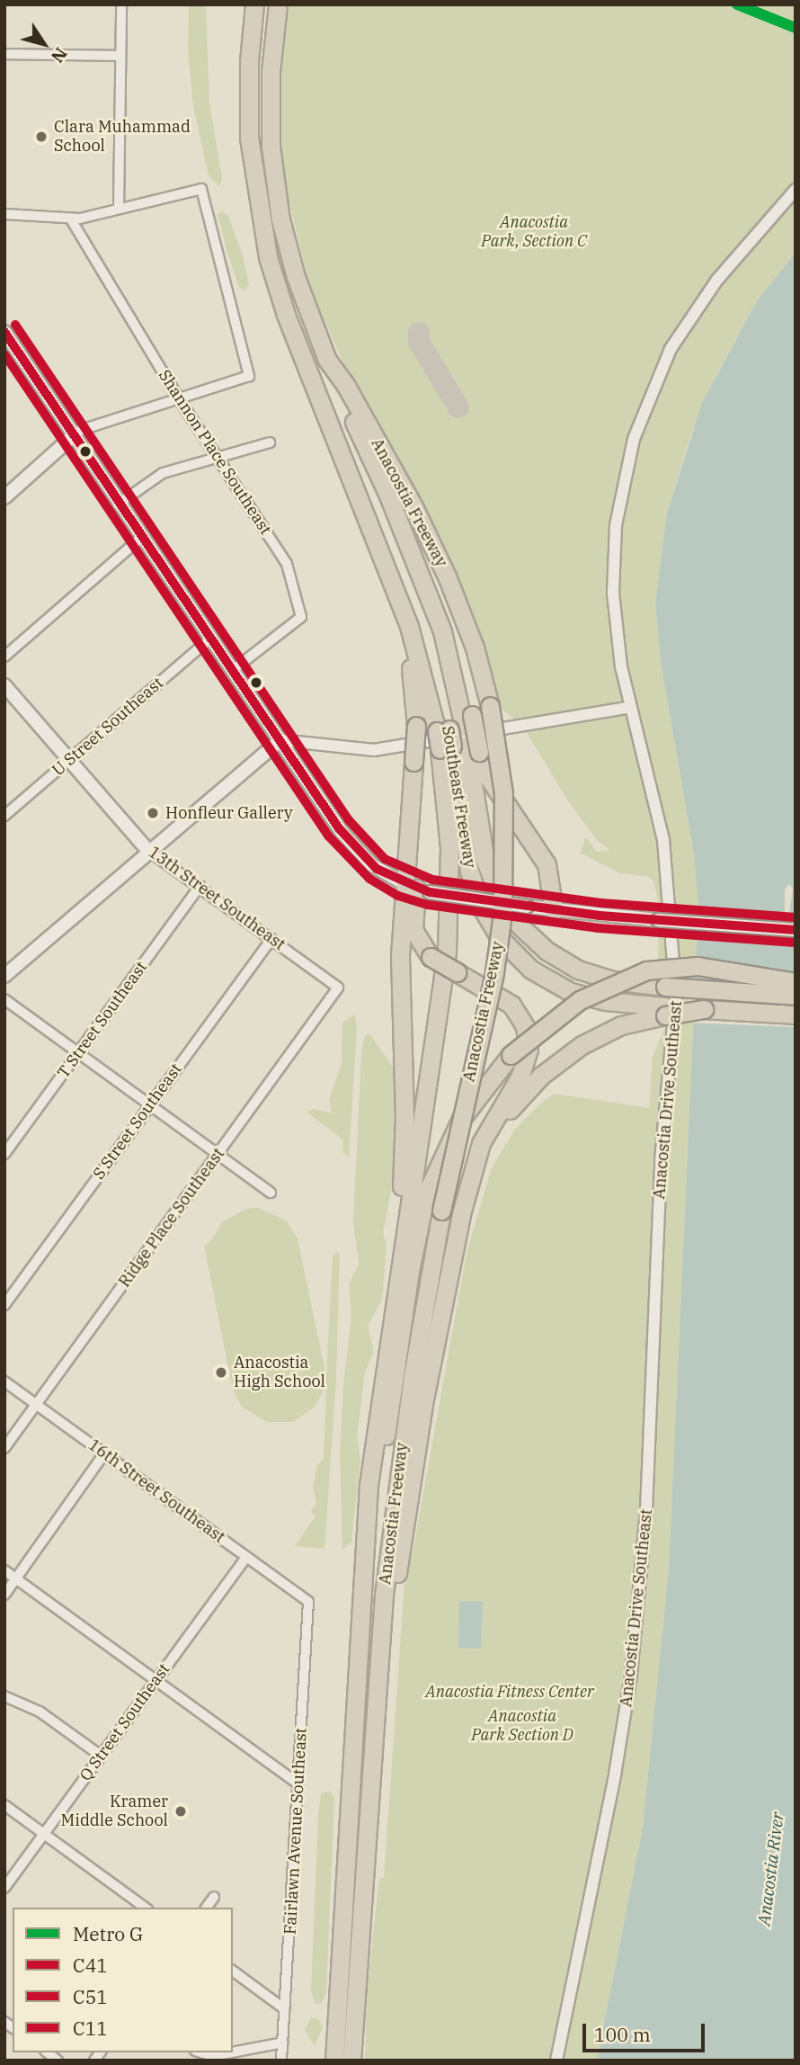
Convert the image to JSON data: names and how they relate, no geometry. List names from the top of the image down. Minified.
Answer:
{"streets":{"highway":["Anacostia Freeway","Southeast Freeway"],"main road":["13th Street Southeast"],"street":["Shannon Place Southeast","U Street Southeast","T Street Southeast","Anacostia Drive Southeast","S Street Southeast","Ridge Place Southeast","16th Street Southeast","Q Street Southeast","Fairlawn Avenue Southeast"]},"crossings":[["Anacostia Freeway","Southeast Freeway"],["U Street Southeast","13th Street Southeast"],["13th Street Southeast","T Street Southeast"],["13th Street Southeast","S Street Southeast"],["13th Street Southeast","Ridge Place Southeast"],["Ridge Place Southeast","16th Street Southeast"],["16th Street Southeast","Q Street Southeast"],["16th Street Southeast","Fairlawn Avenue Southeast"]],"water":["Anacostia River"],"parks":["Anacostia Park, Section C","Anacostia Fitness Center","Anacostia Park Section D"],"places":["Clara Muhammad School","Honfleur Gallery","Anacostia High School","Kramer Middle School"],"lines":["metro line G","transit line C11","transit line C41","transit line C51"],"legend":["Metro G","C41","C51","C11"],"scale_bar":"100 m","north":"bottom right"}
